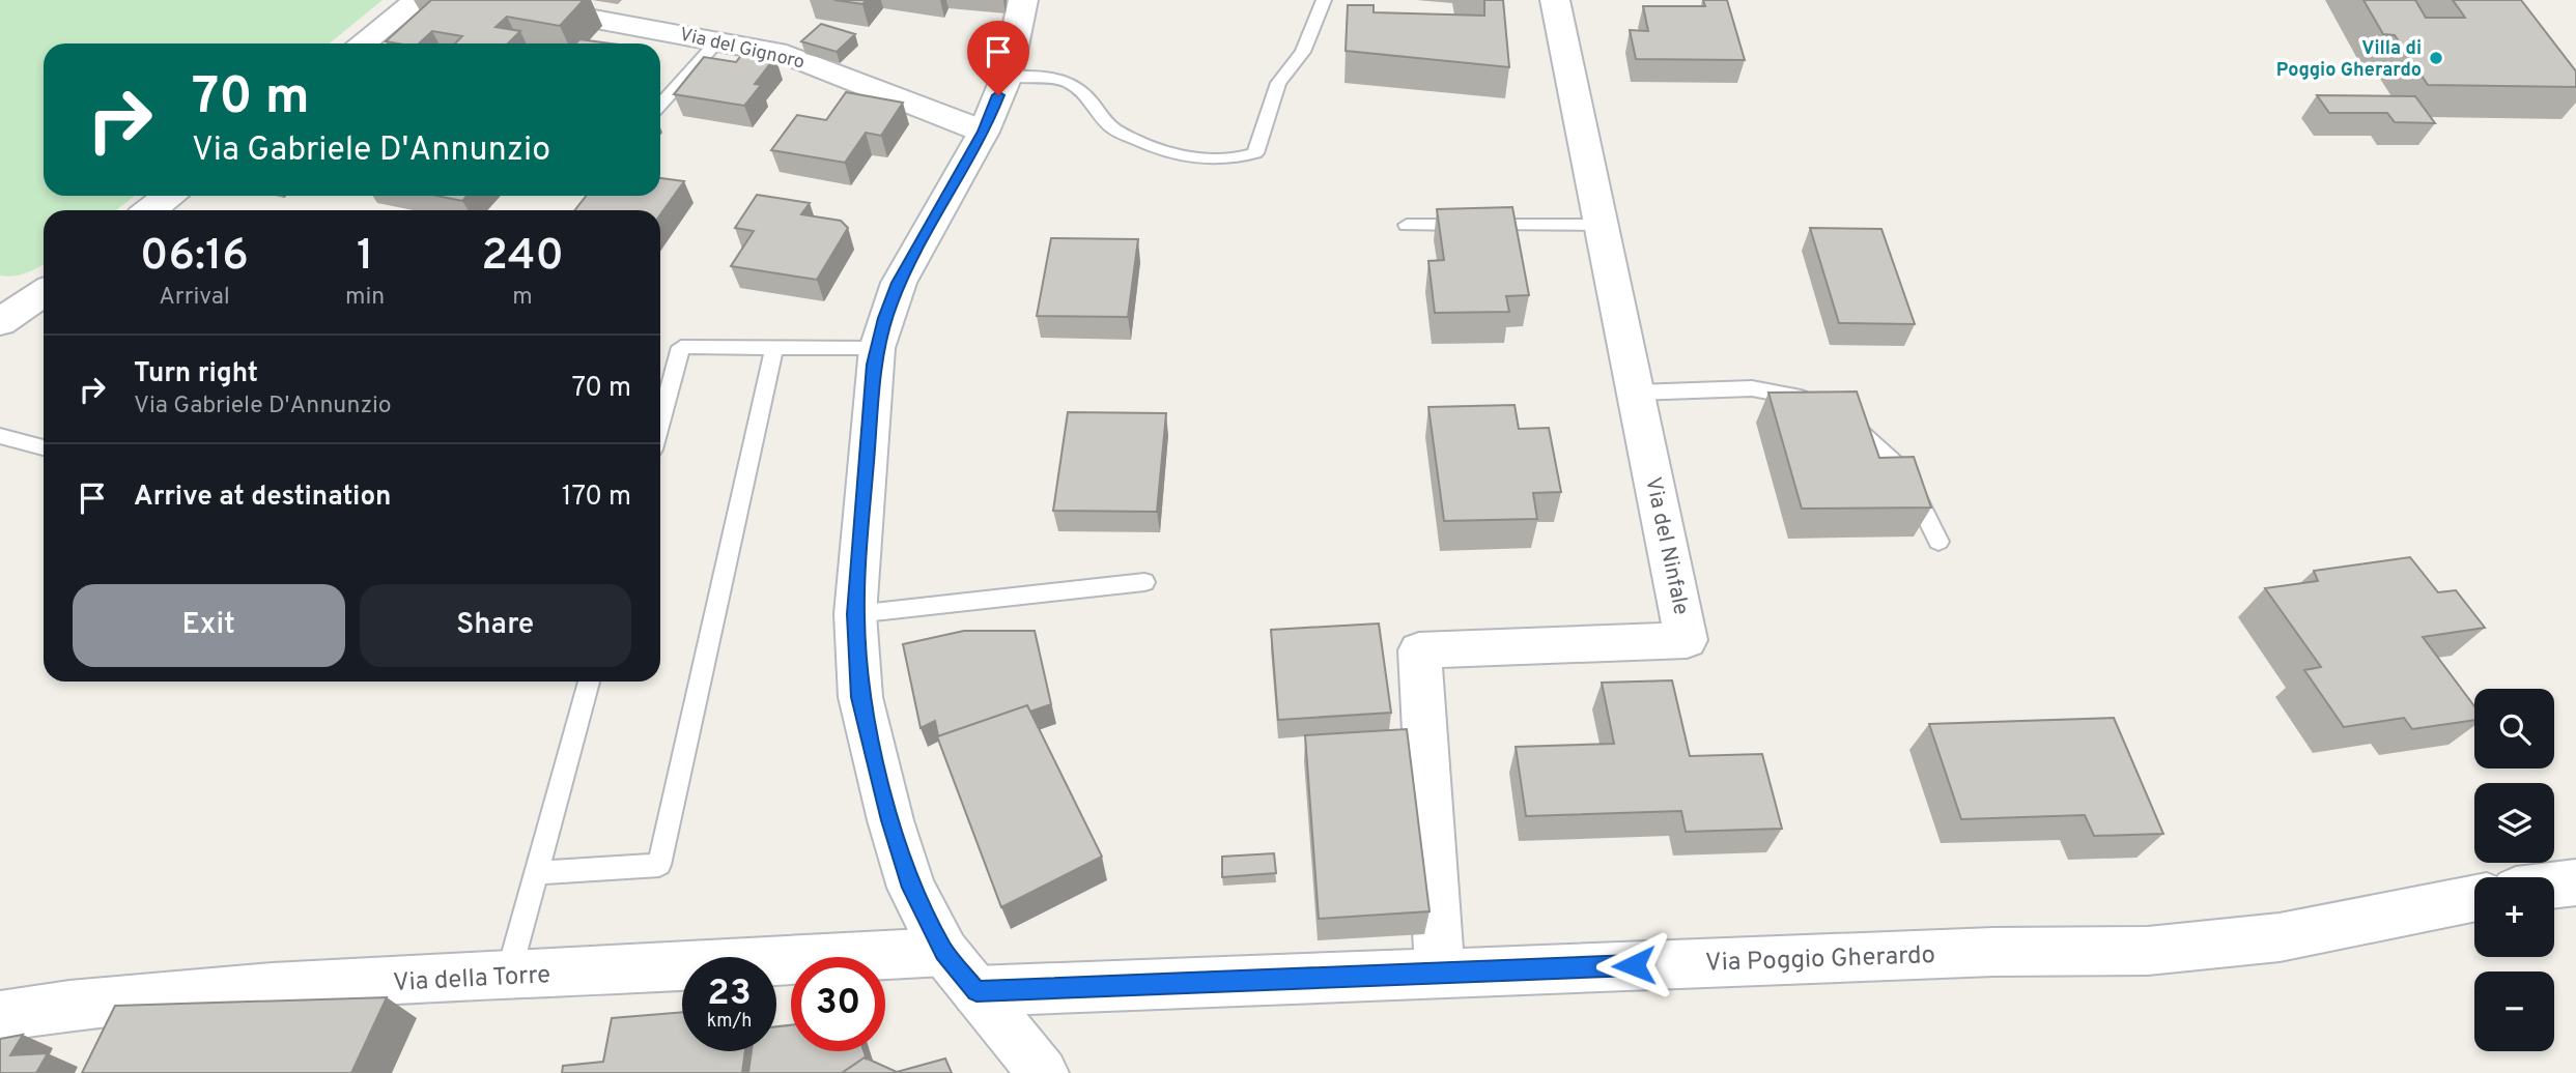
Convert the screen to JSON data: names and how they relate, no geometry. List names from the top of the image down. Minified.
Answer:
{"streets":{"street":["Via del Gignoro","Via del Ninfale","Via Poggio Gherardo","Via della Torre"]},"crossings":[["Via del Ninfale","Via Poggio Gherardo"]],"places":["Villa di Poggio Gherardo"],"page":{"turn":["70 m","Via Gabriele D'Annunzio"],"eta":["06:16","Arrival","1","min","240","m"],"list":[{"name":"Turn right","note":"Via Gabriele D'Annunzio","value":"70 m"},{"name":"Arrive at destination","value":"170 m"}],"buttons":["Exit","Share"],"map_buttons":["+","−"],"speed":"23 km/h","limit":"30"}}
